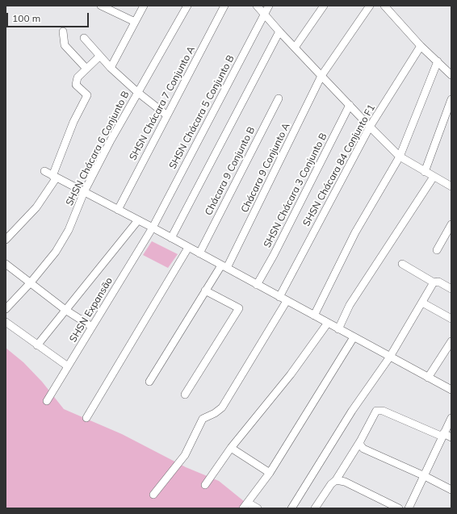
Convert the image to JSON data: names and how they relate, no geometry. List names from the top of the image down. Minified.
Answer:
{"streets":{"street":["SHSN Chácara 7 Conjunto A","SHSN Chácara 5 Conjunto B","SHSN Chácara 6 Conjunto B","SHSN Chácara 84 Conjunto F1","Chácara 9 Conjunto A","Chácara 9 Conjunto B","SHSN Chácara 3 Conjunto B","SHSN Expansão"]},"crossings":[["SHSN Chácara 5 Conjunto B","SHSN Expansão"]],"scale_bar":"100 m"}
